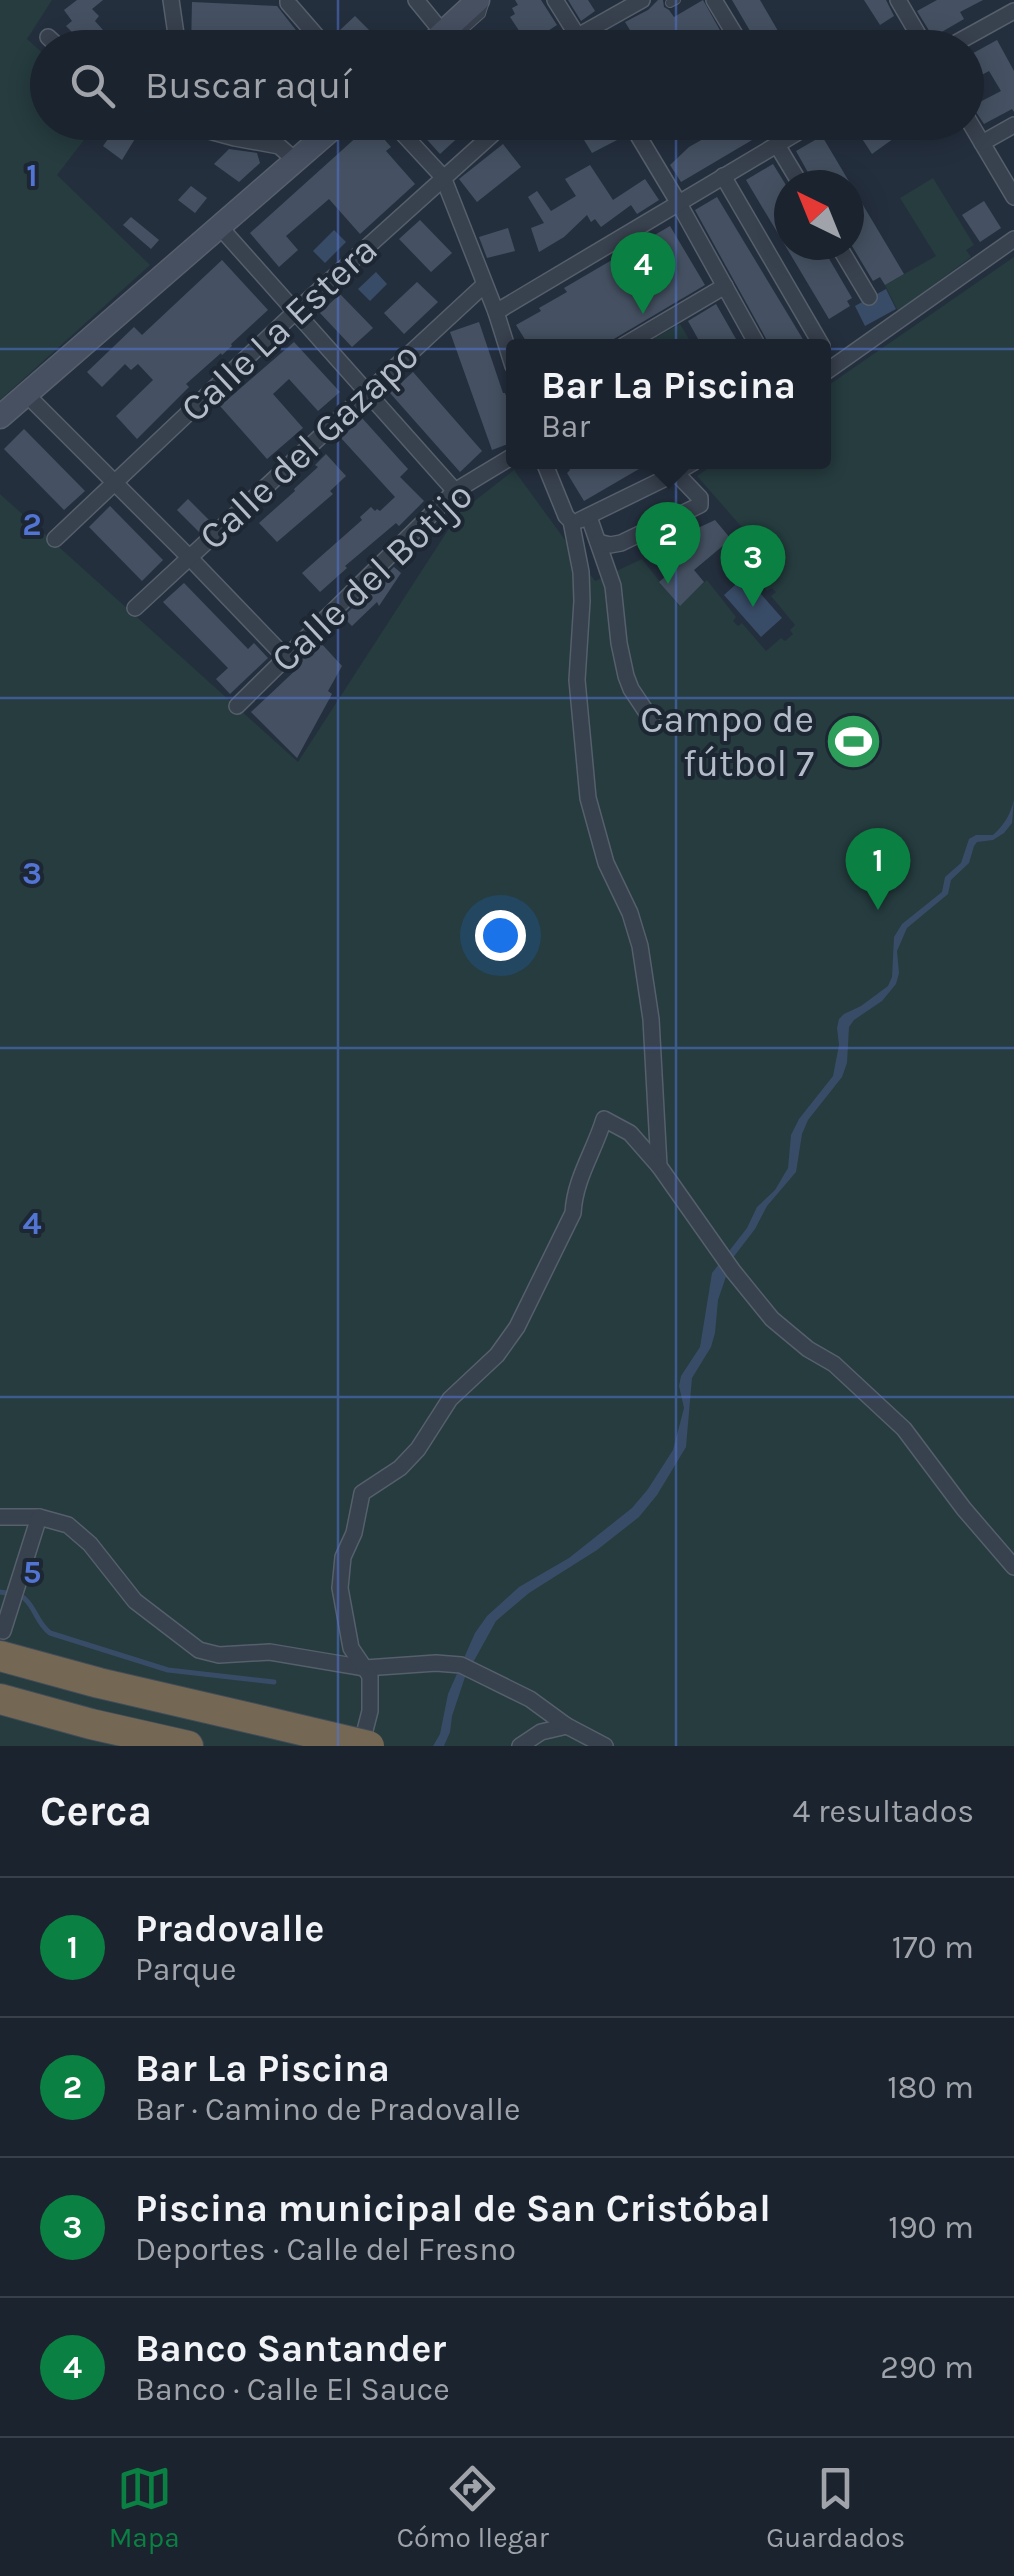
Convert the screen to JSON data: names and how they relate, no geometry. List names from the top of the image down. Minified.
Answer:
{"streets":{"street":["Calle La Estera","Calle del Gazapo","Calle del Botijo"]},"places":{"sports":["Campo de fútbol 7"]},"north":"top left","page":{"search":"Buscar aquí","pins":["4","2","3","1"],"popup":["Bar La Piscina","Bar"],"heading":["Cerca","4 resultados"],"list":[{"mark":"1","name":"Pradovalle","note":"Parque","value":"170 m"},{"mark":"2","name":"Bar La Piscina","note":"Bar · Camino de Pradovalle","value":"180 m"},{"mark":"3","name":"Piscina municipal de San Cristóbal","note":"Deportes · Calle del Fresno","value":"190 m"},{"mark":"4","name":"Banco Santander","note":"Banco · Calle El Sauce","value":"290 m"}],"nav":["Mapa","Cómo llegar","Guardados"]},"grid":{"rows":["1","2","3","4","5"]}}
